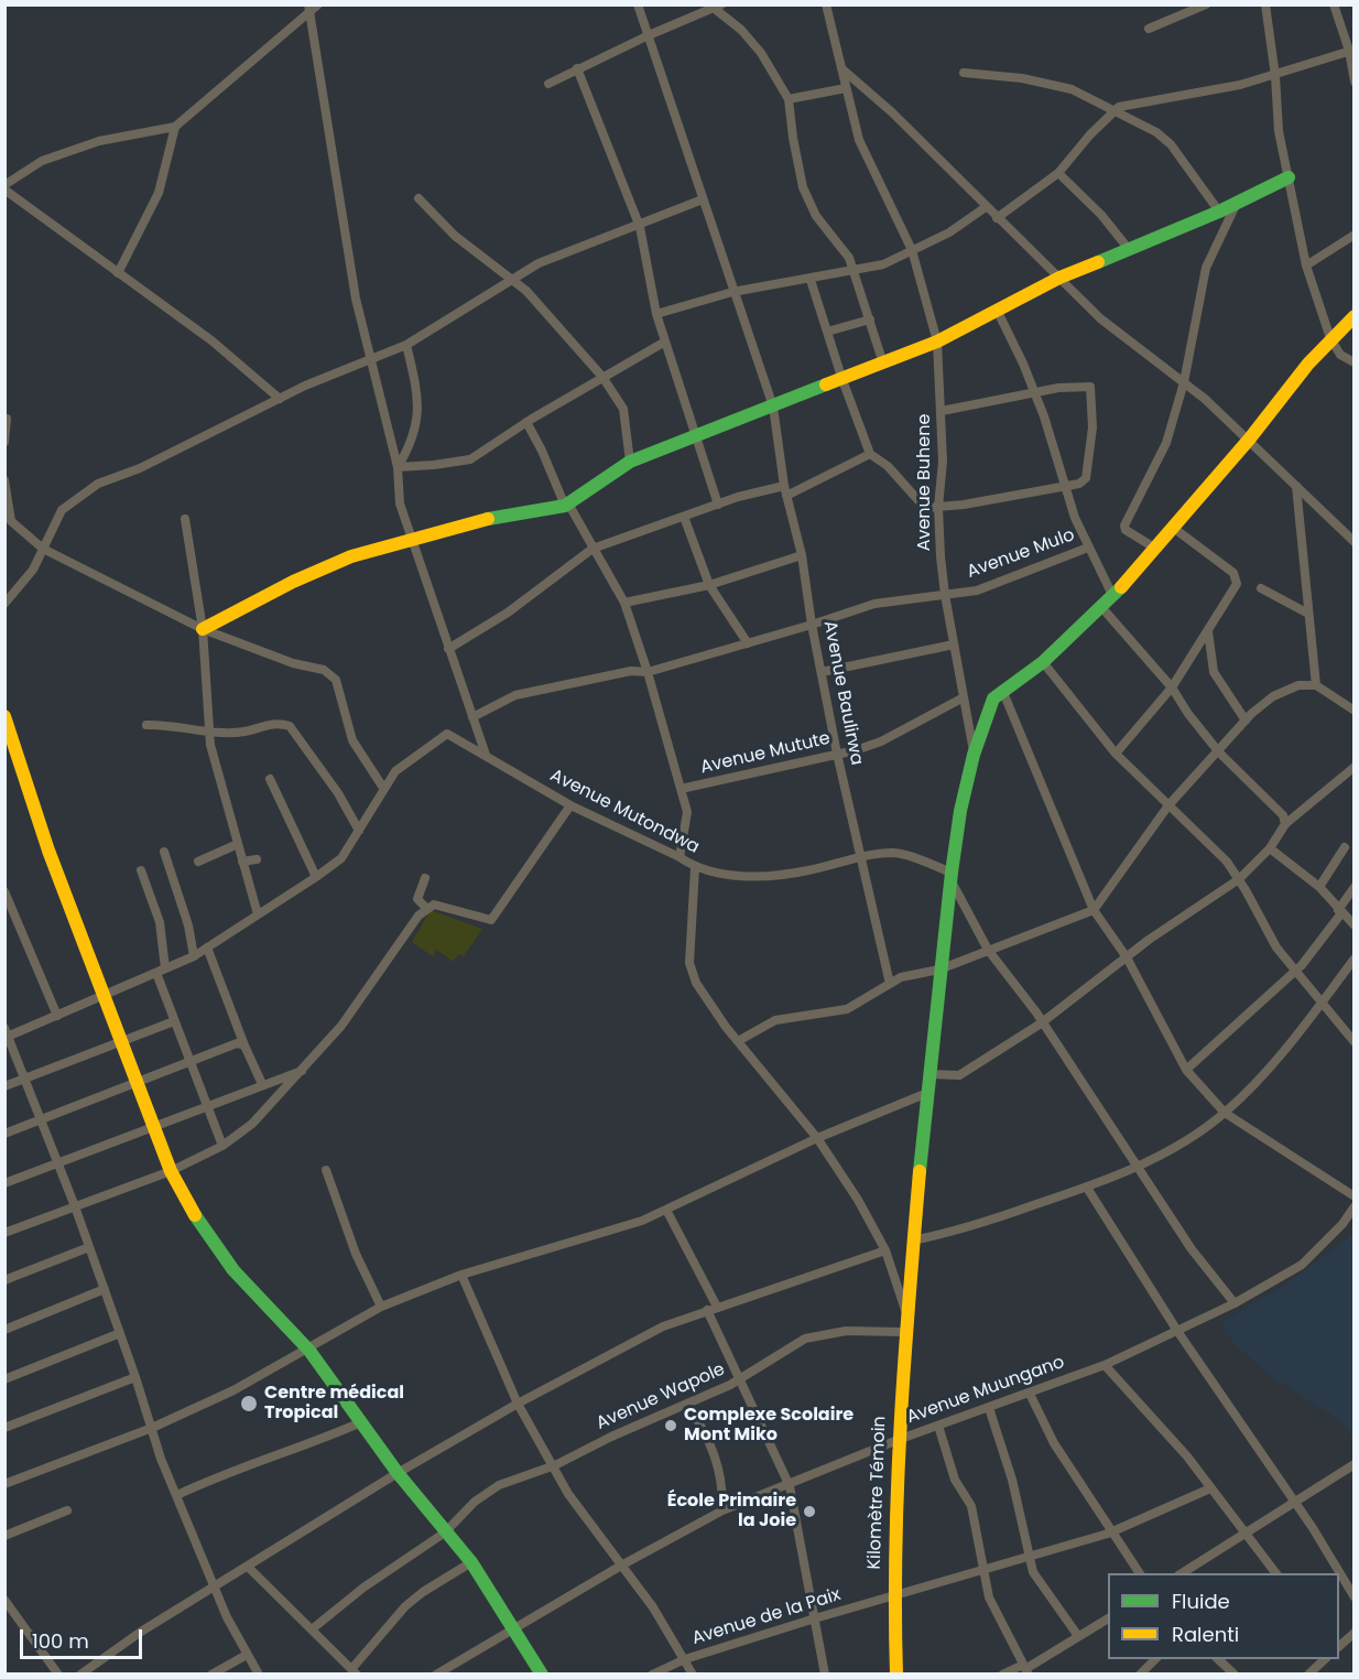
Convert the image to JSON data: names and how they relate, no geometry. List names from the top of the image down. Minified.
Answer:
{"streets":{"street":["Avenue Buhene","Avenue Mulo","Avenue Baulirwa","Avenue Mutute","Avenue Mutondwa","Avenue Muungano","Avenue Wapole","Kilomètre Témoin","Avenue de la Paix"]},"crossings":[["Avenue Buhene","Avenue Mulo"],["Avenue Buhene","Avenue Mutute"],["Avenue Buhene","Kilomètre Témoin"],["Avenue Mulo","Avenue Baulirwa"],["Avenue Baulirwa","Avenue Mutute"],["Avenue Baulirwa","Avenue Mutondwa"],["Avenue Mutondwa","Kilomètre Témoin"],["Avenue Muungano","Kilomètre Témoin"],["Avenue Wapole","Kilomètre Témoin"],["Kilomètre Témoin","Avenue de la Paix"]],"places":["Centre médical Tropical","Complexe Scolaire Mont Miko","École Primaire la Joie"],"legend":["Fluide","Ralenti"],"scale_bar":"100 m"}
